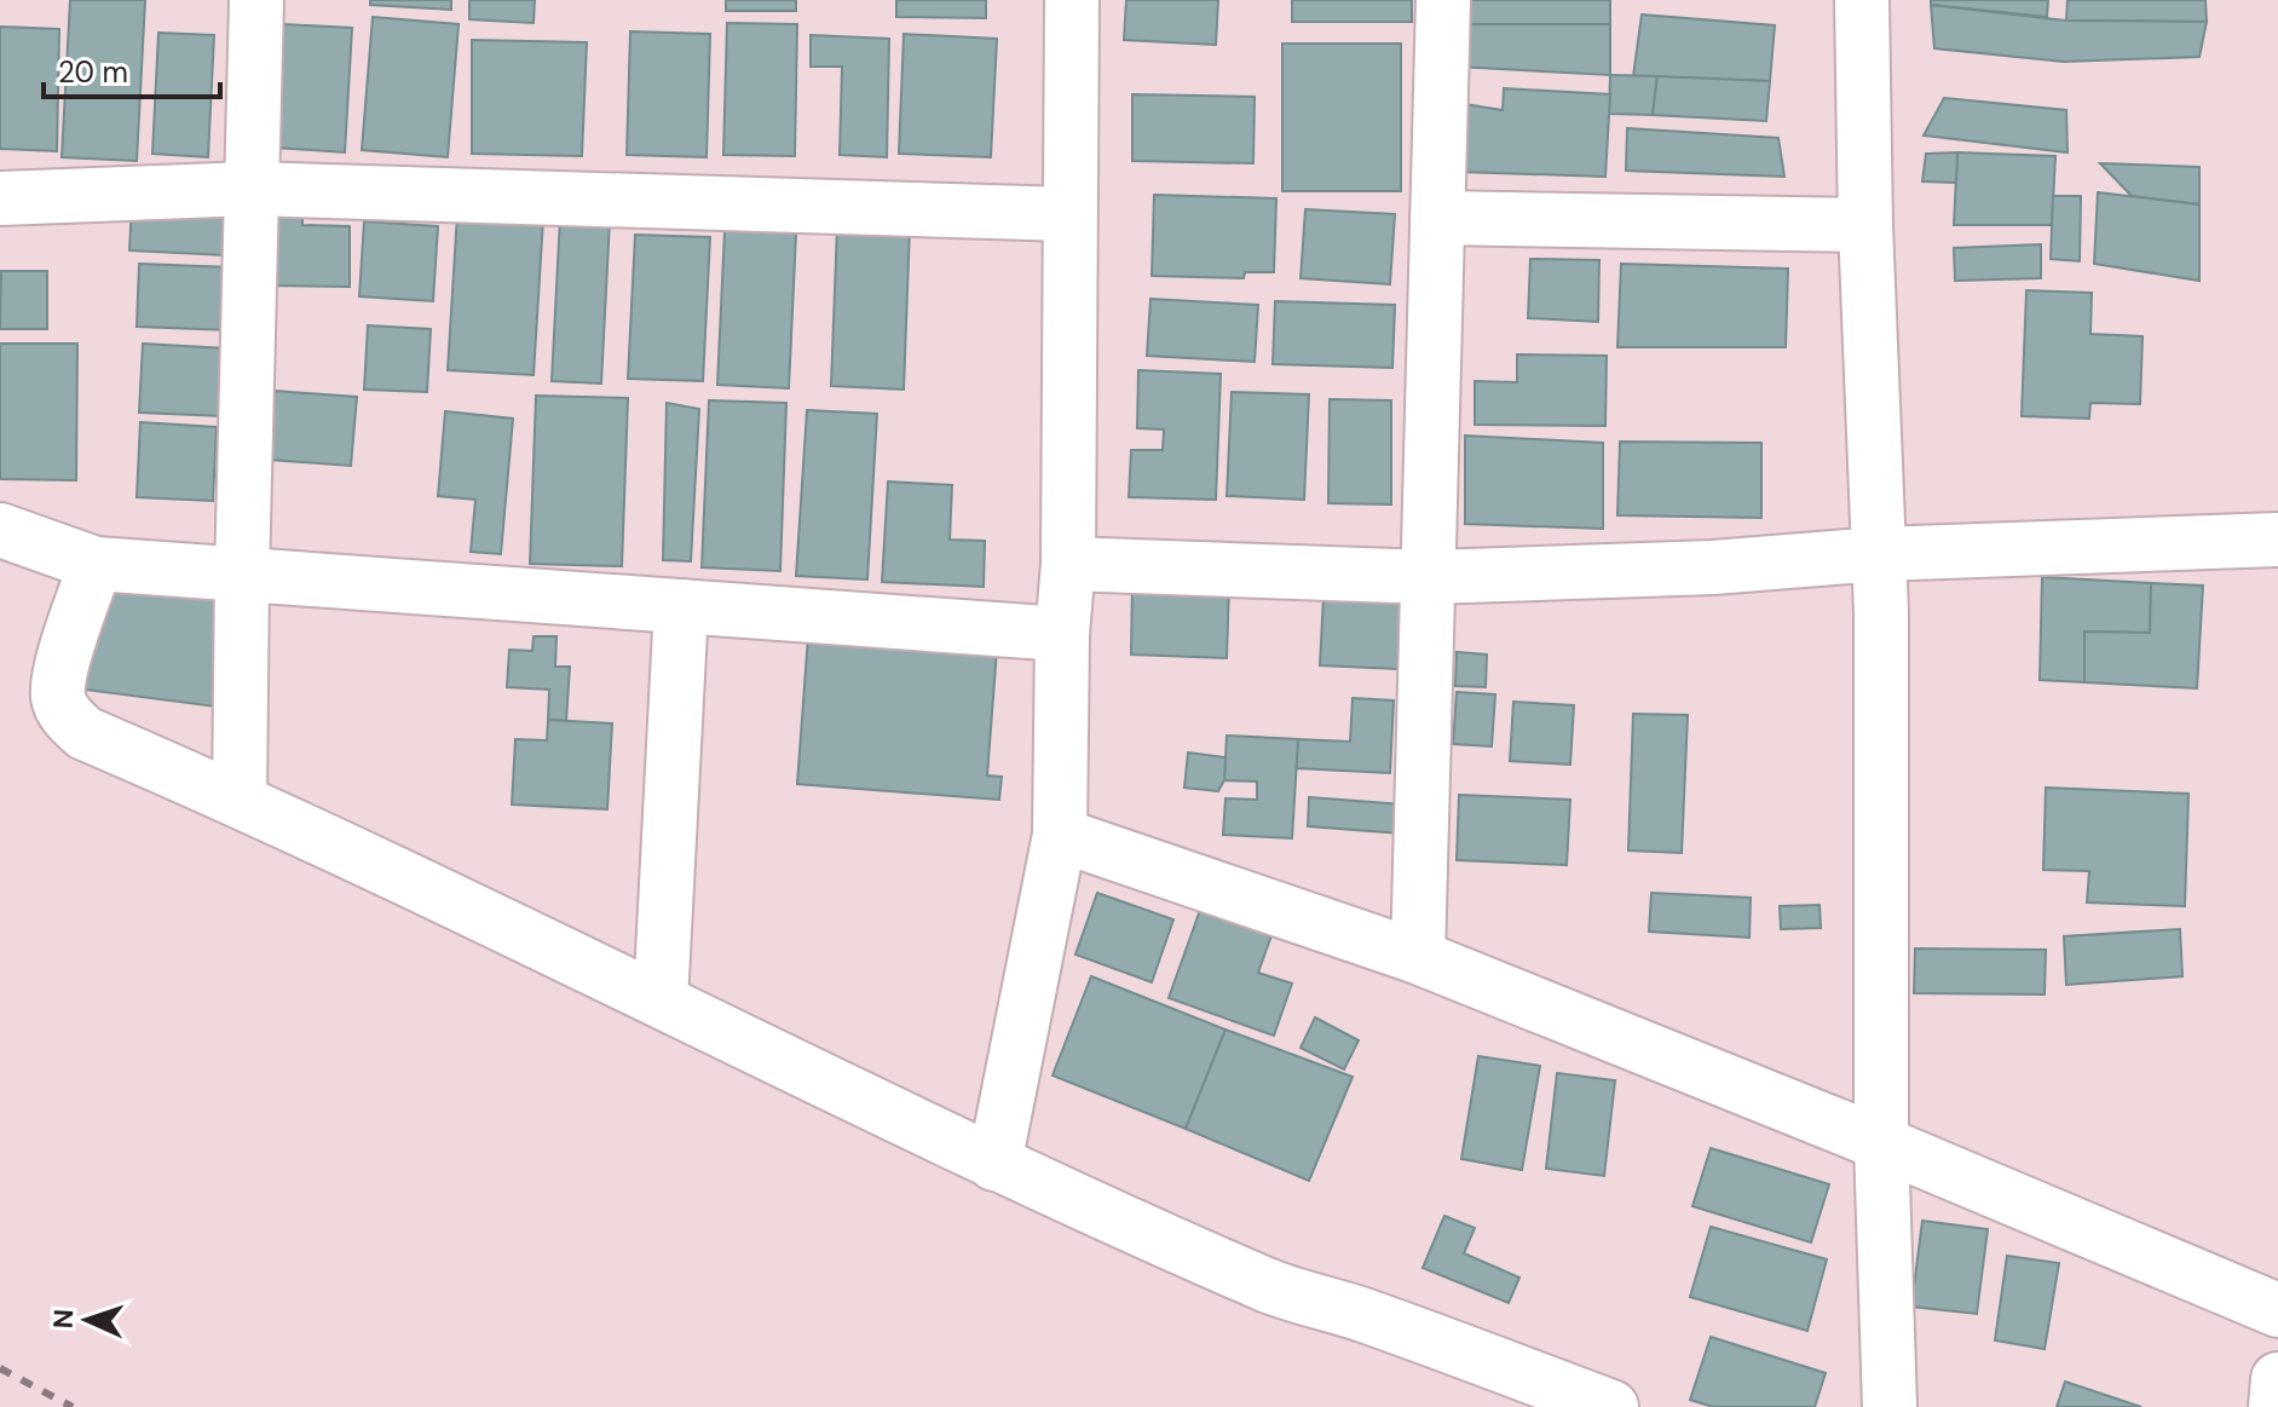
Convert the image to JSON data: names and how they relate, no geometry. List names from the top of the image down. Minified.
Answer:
{"scale_bar":"20 m","north":"left"}
